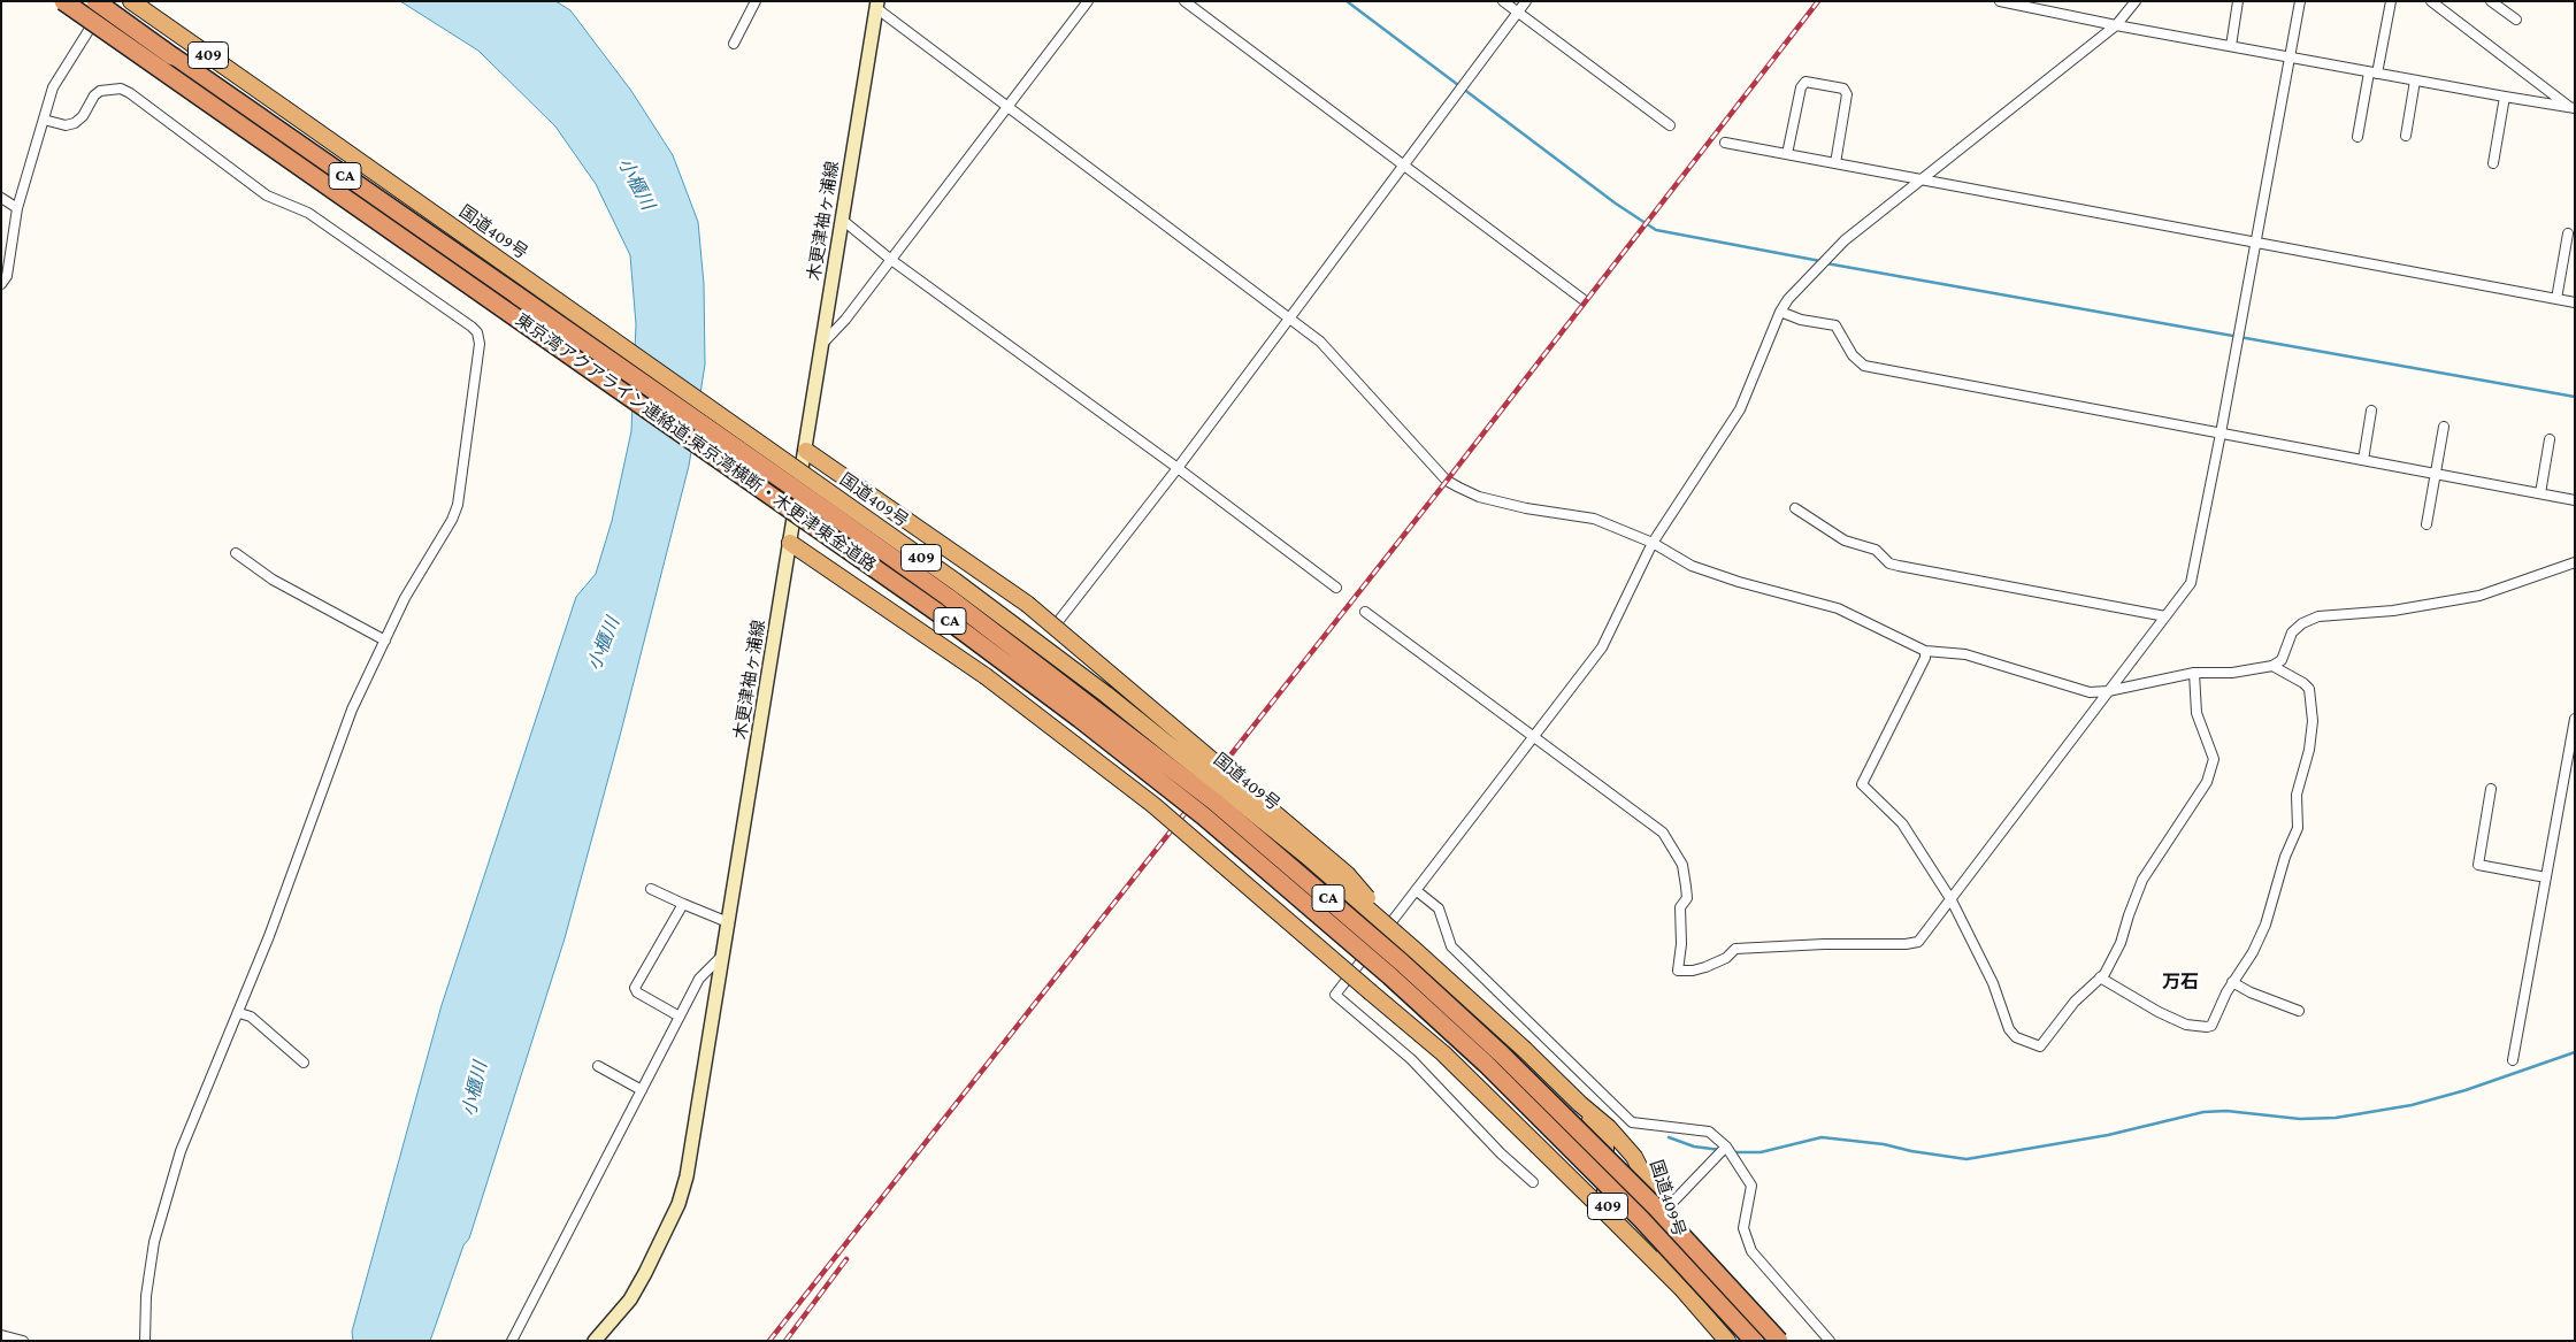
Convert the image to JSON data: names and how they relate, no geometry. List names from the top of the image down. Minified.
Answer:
{"streets":{"highway":["409","CA","国道409号","東京湾アクアライン連絡道;東京湾横断・木更津東金道路"],"main road":["木更津袖ヶ浦線"]},"districts":["万石"],"water":["小櫃川"]}
